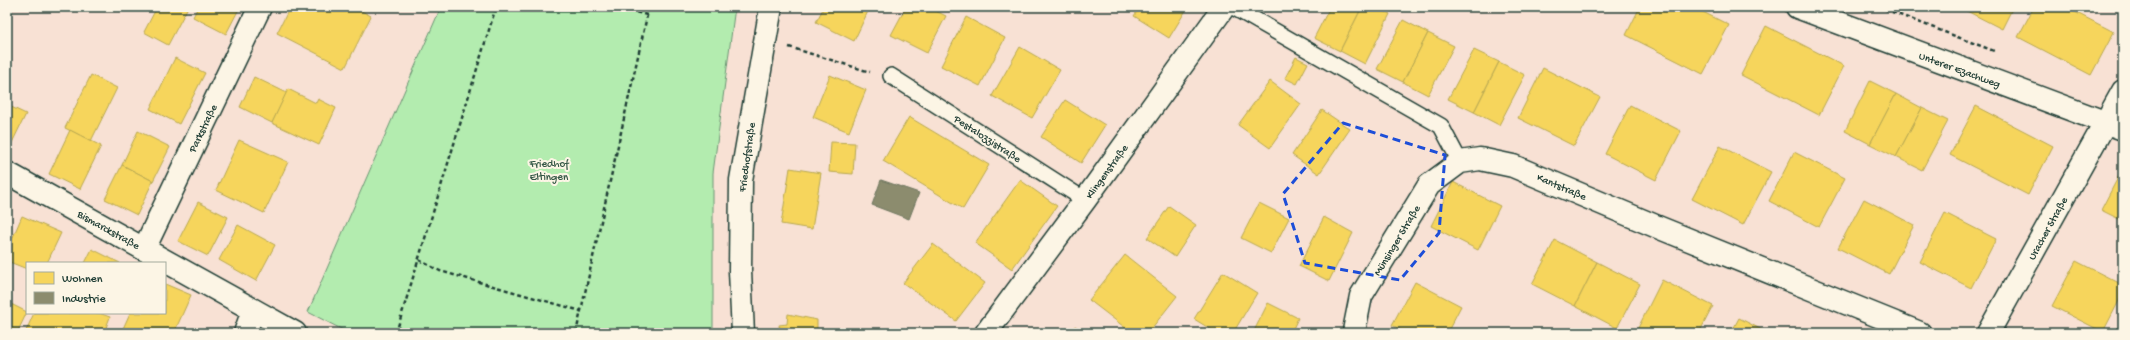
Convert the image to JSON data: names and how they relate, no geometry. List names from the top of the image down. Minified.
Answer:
{"streets":{"street":["Unterer Ezachweg","Parkstraße","Friedhofstraße","Klingenstraße","Kantstraße","Uracher Straße","Bismarckstraße","Münsinger Straße"],"lane":["Pestalozzistraße"]},"crossings":[["Unterer Ezachweg","Uracher Straße"],["Parkstraße","Bismarckstraße"],["Pestalozzistraße","Klingenstraße"],["Kantstraße","Münsinger Straße"]],"parks":["Friedhof Eltingen"],"legend":["Wohnen","Industrie"]}
